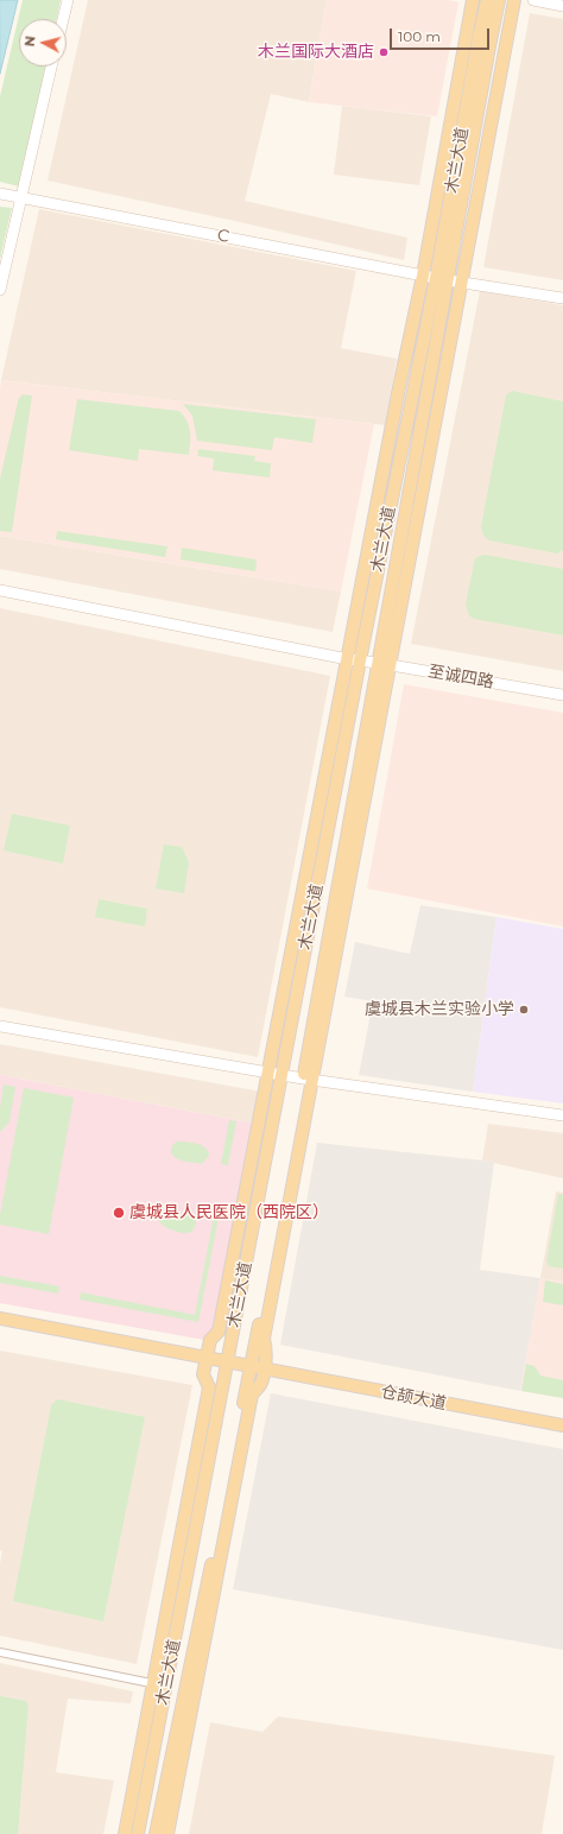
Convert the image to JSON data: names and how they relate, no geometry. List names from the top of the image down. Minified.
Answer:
{"streets":{"main road":["木兰大道","仓颉大道"],"street":["C","至诚四路"]},"crossings":[["木兰大道","C"],["木兰大道","至诚四路"]],"places":["木兰国际大酒店","虞城县木兰实验小学","虞城县人民医院（西院区）"],"scale_bar":"100 m","north":"left"}
